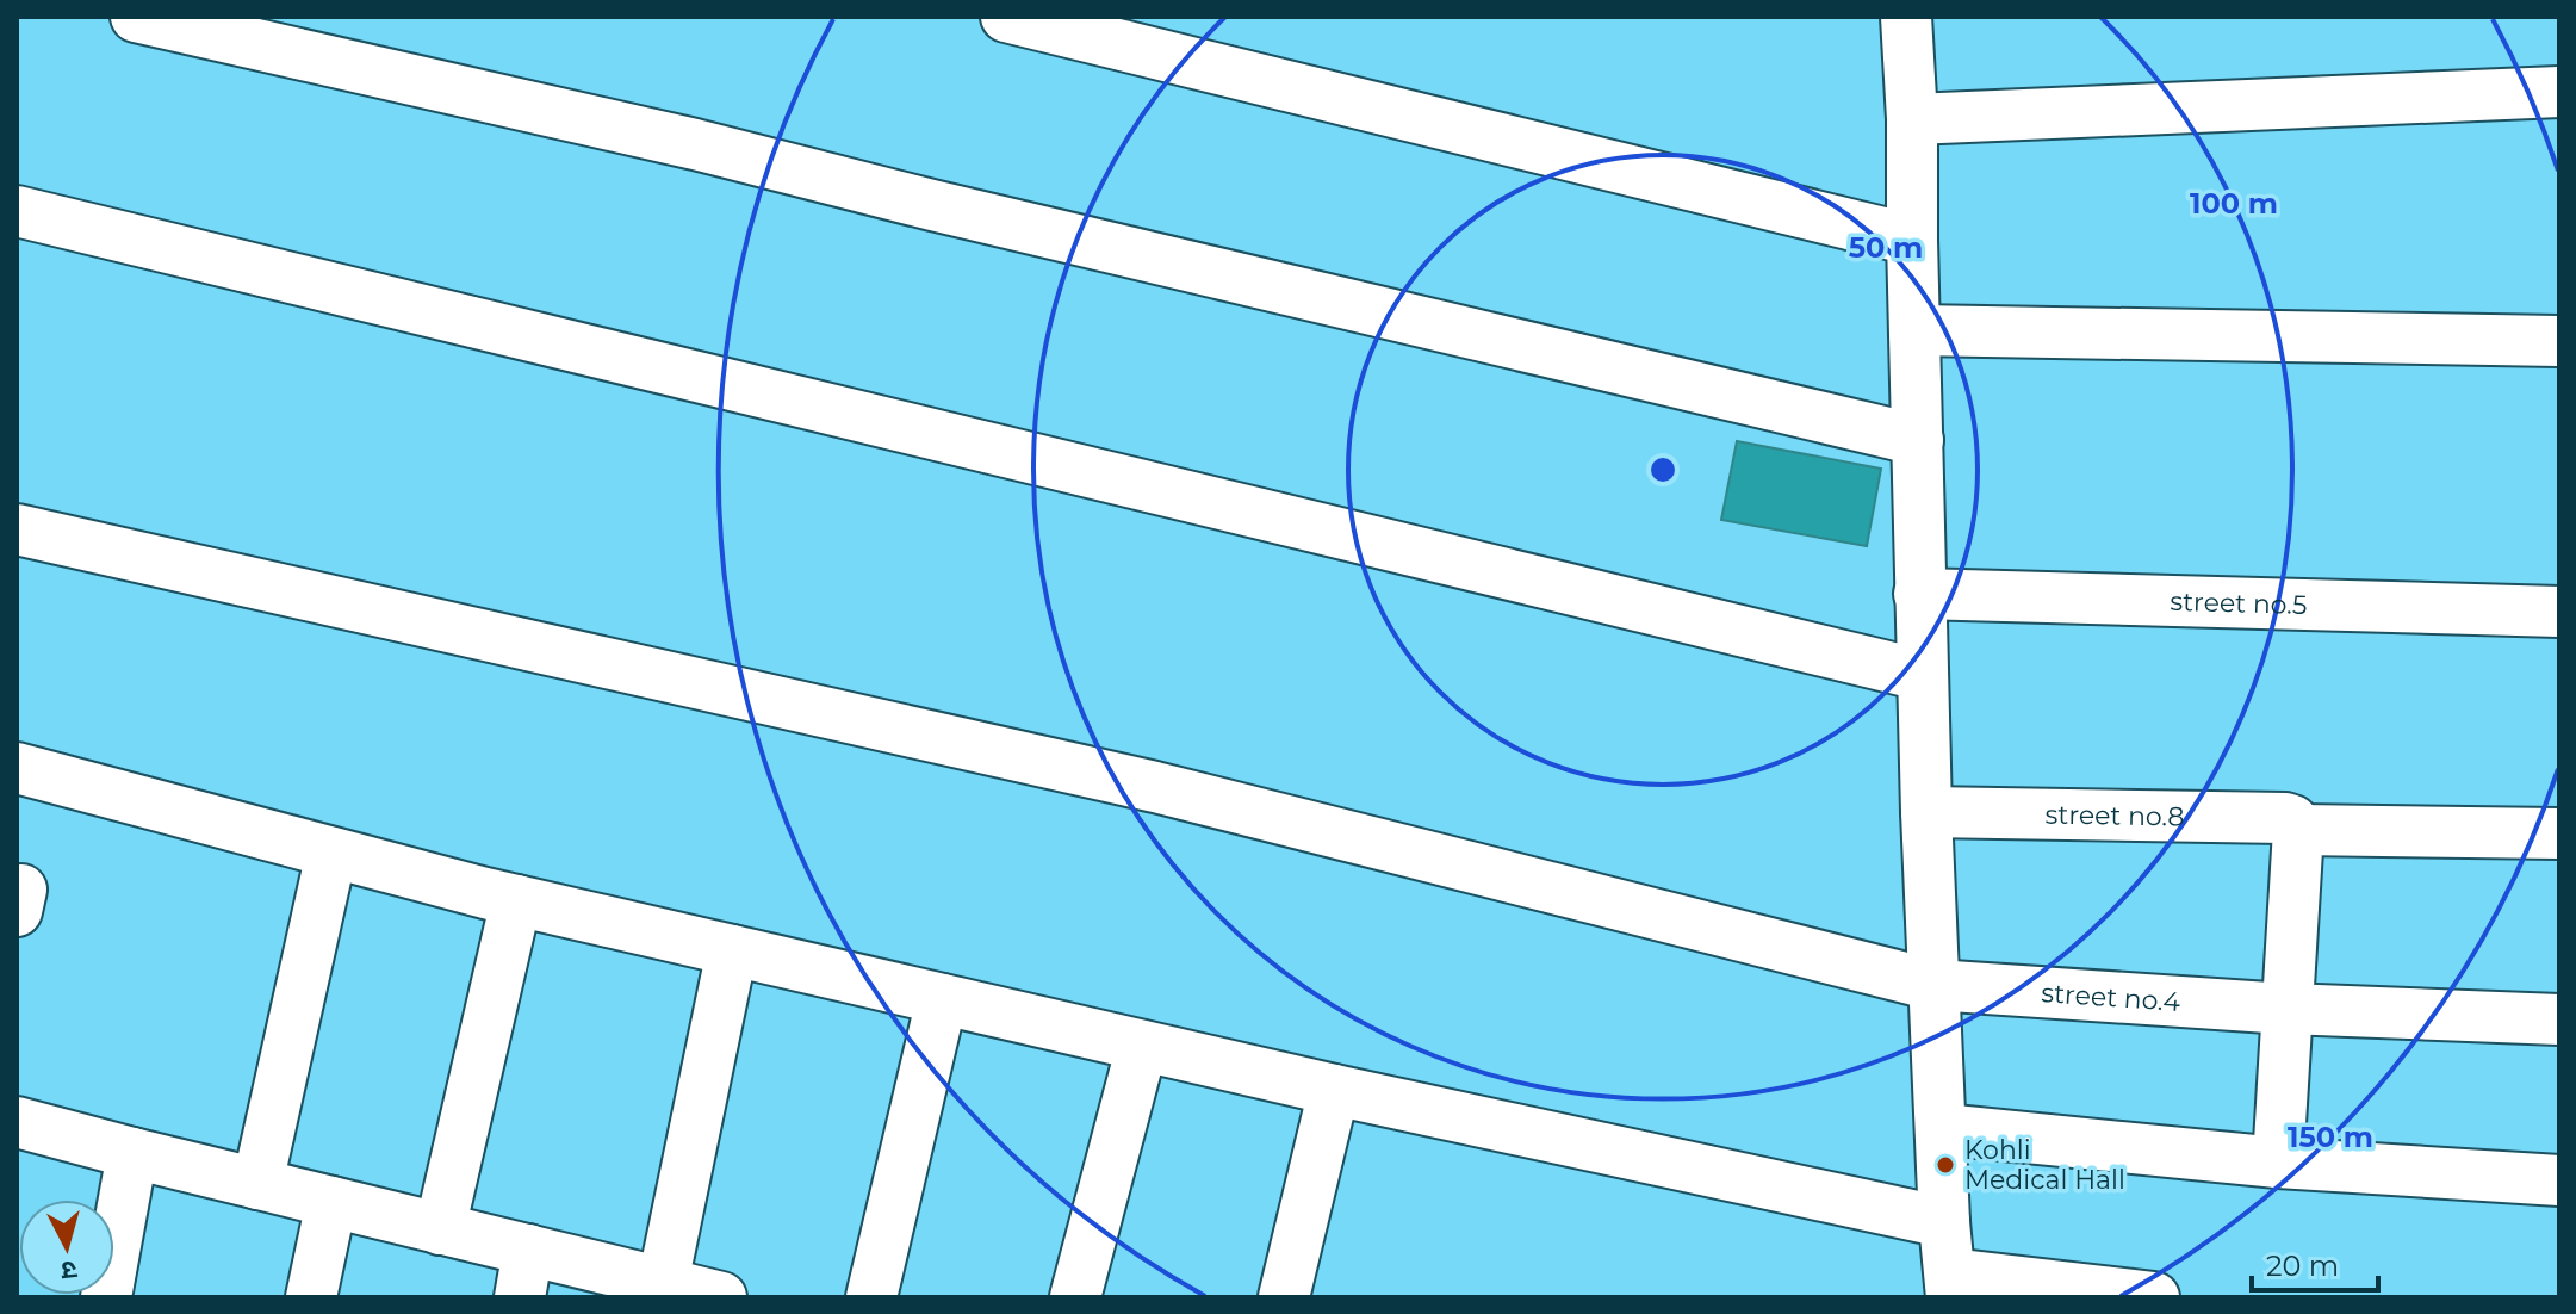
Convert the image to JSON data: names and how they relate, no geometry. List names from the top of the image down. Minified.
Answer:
{"streets":{"street":["street no.5","street no.8","street no.4"]},"places":["Kohli Medical Hall"],"scale_bar":"20 m","north":"bottom","rings":["100 m","50 m","150 m"]}
